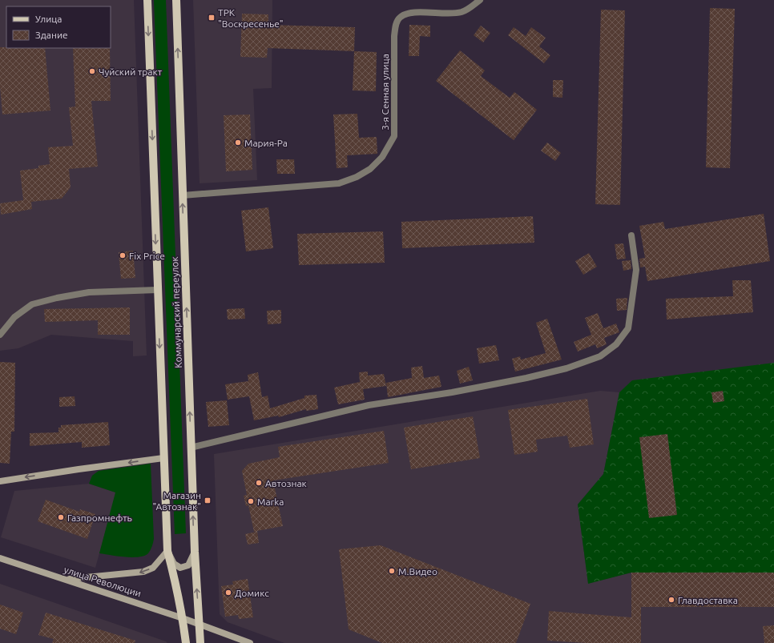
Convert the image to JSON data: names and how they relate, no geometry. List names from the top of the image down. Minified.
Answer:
{"streets":{"main road":["Коммунарский переулок","улица Революции"],"street":["3-я Сенная улица"]},"crossings":[["3-я Сенная улица","Коммунарский переулок"],["Коммунарский переулок","улица Революции"]],"places":{"transit":["ТРК \"Воскресенье\"","Магазин \"Автознак\""],"other":["Чуйский тракт","Мария-Ра","Fix Price","Автознак","Marka","Газпромнефть","М.Видео","Домикс","Главдоставка"]},"legend":["Улица","Здание"]}
